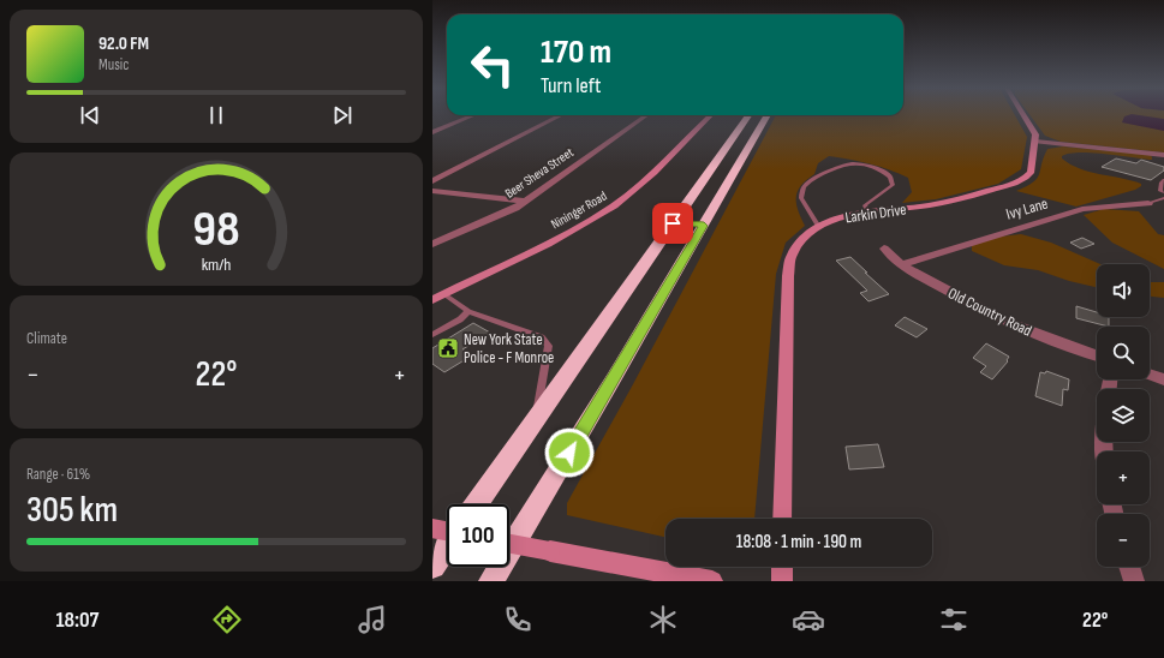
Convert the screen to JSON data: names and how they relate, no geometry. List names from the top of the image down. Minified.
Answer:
{"streets":{"street":["Beer Sheva Street","Ivy Lane","Nininger Road","Larkin Drive","Old Country Road"]},"crossings":[["Ivy Lane","Old Country Road"]],"places":{"public building":["New York State Police - F Monroe"]},"page":{"turn":["170 m","Turn left"],"song":["92.0 FM","Music"],"map_buttons":["+","−"],"tile":["Climate",["Range · 61%","305 km"]],"heat":["−","22°","+"],"limit":"100","trip":"18:08 · 1 min · 190 m","tabs":["18:07","22°"],"gauge":["98","km/h"]}}
